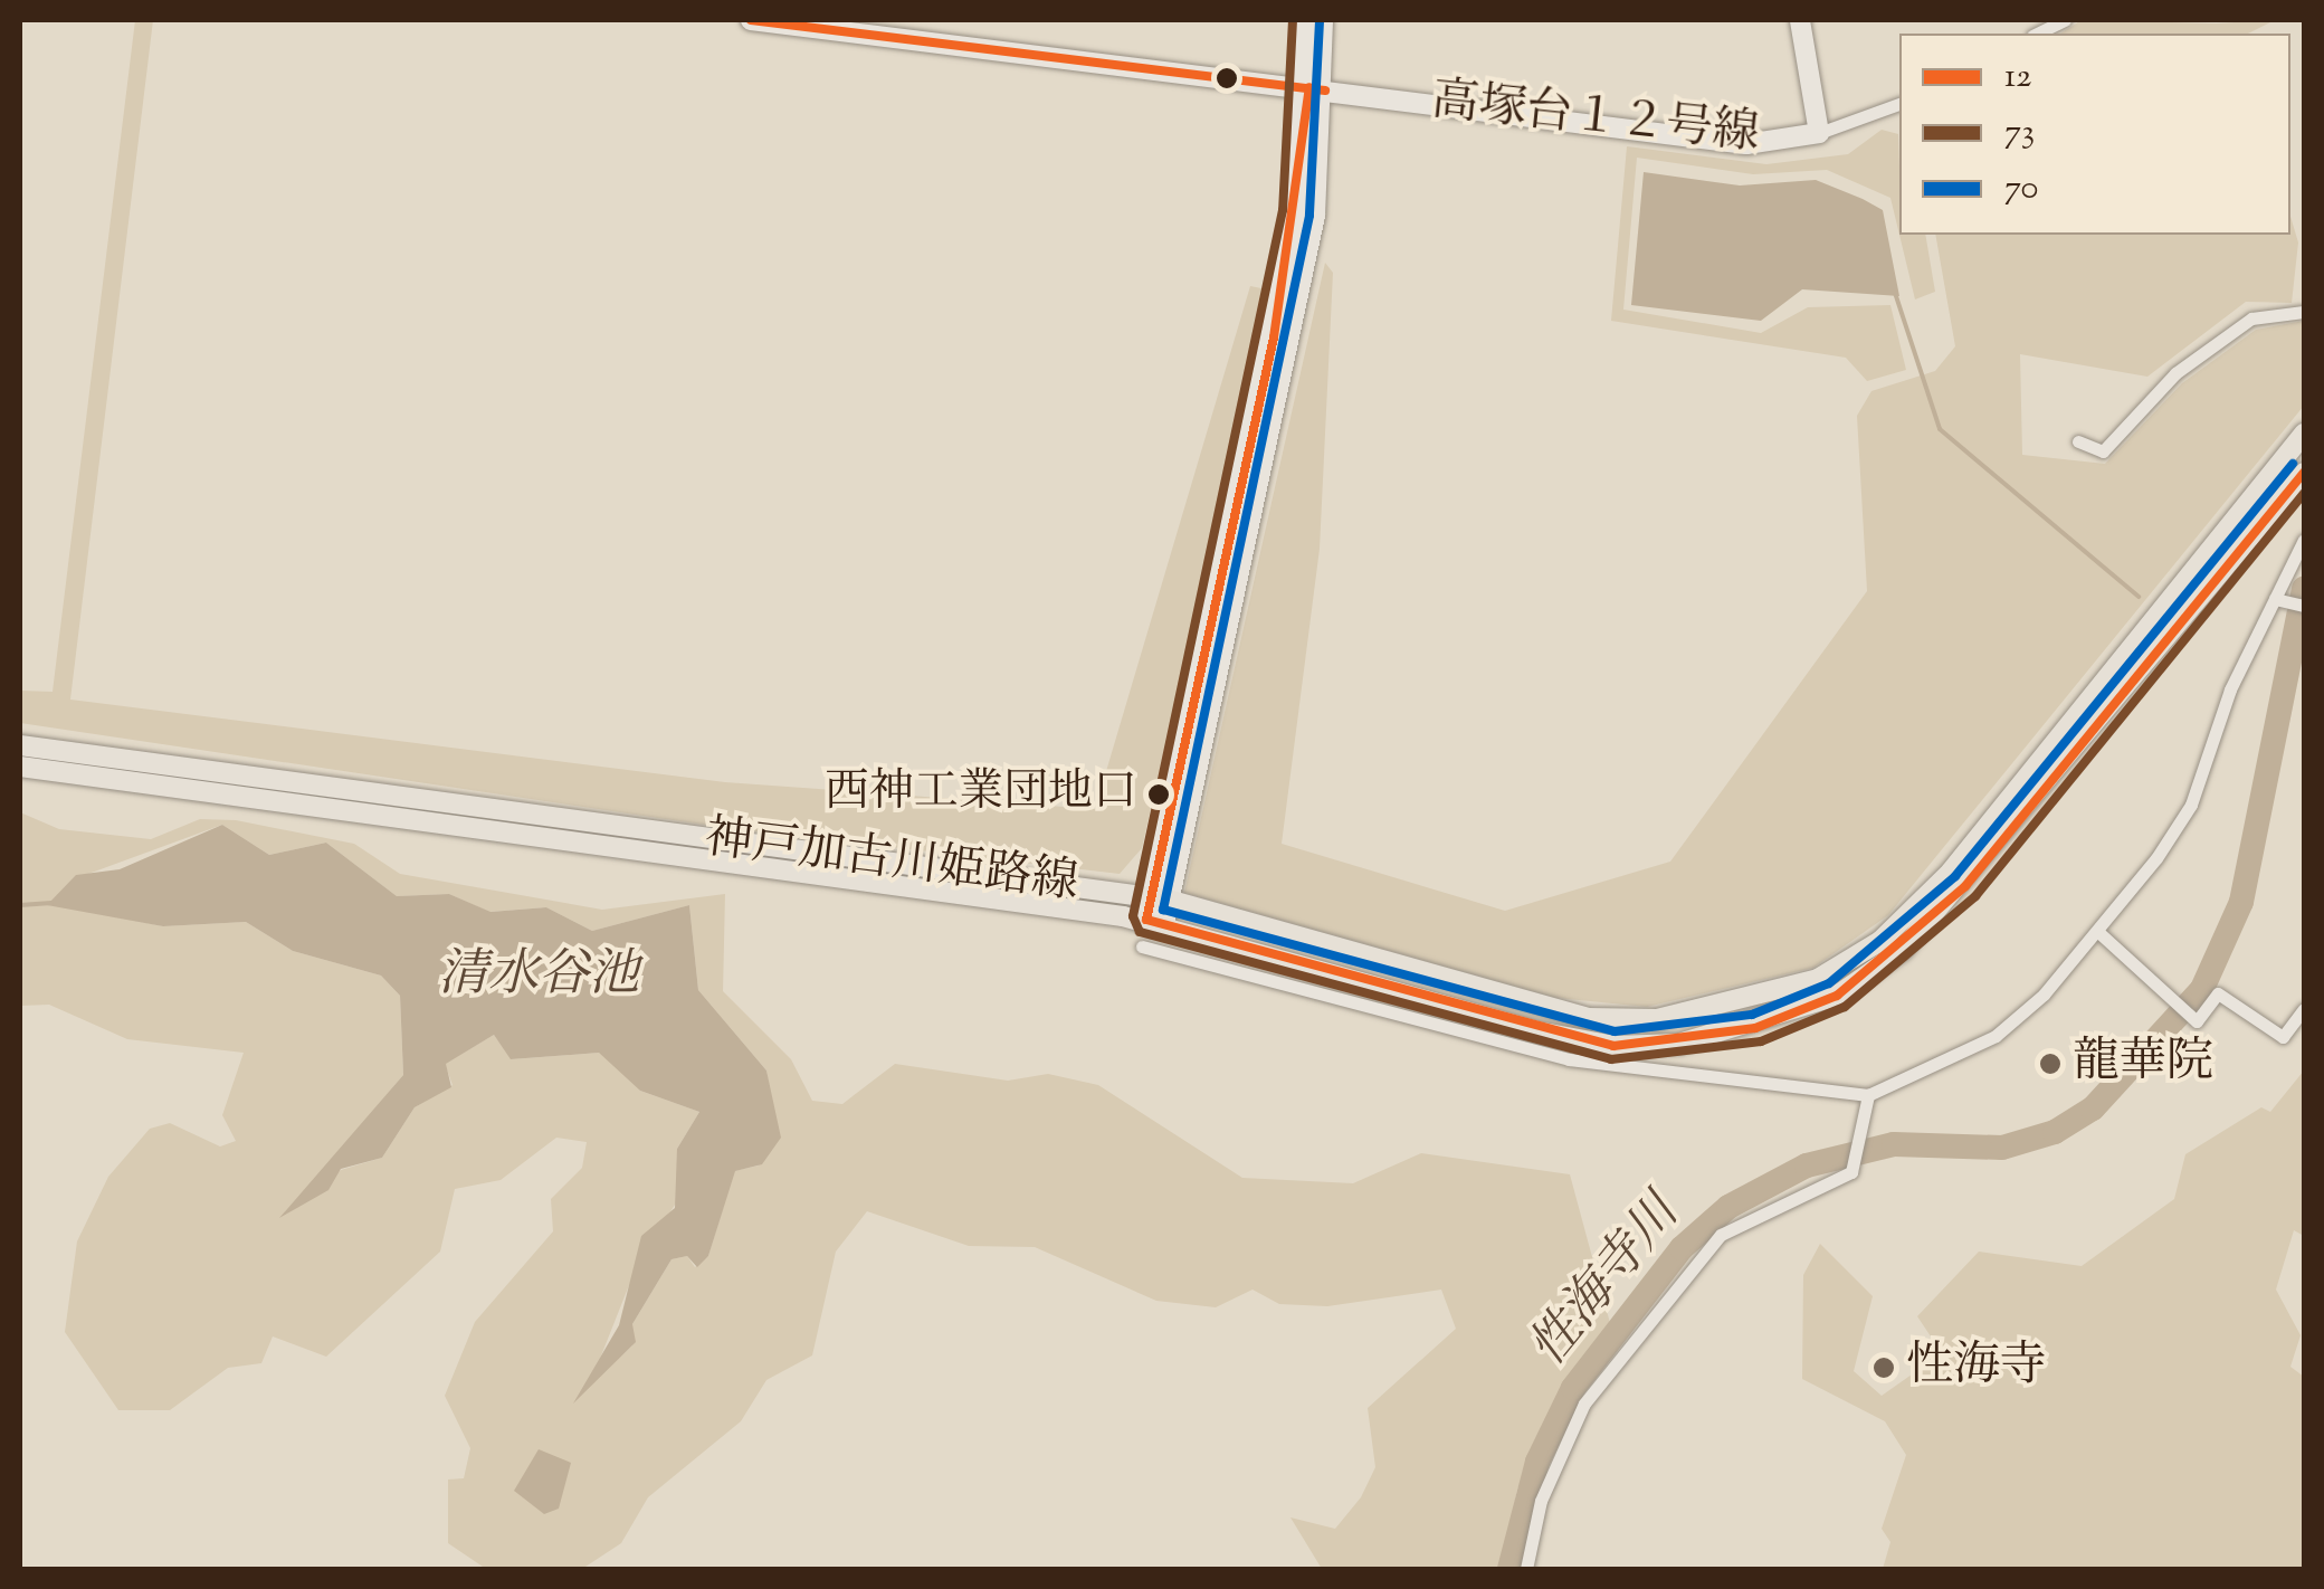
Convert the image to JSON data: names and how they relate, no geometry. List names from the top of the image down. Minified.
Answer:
{"streets":{"main road":["神戸加古川姫路線"],"street":["高塚台１２号線"]},"water":["清水谷池","性海寺川"],"places":["西神工業団地口","龍華院","性海寺"],"lines":["transit line 12","transit line 73","transit line 70"],"legend":["12","73","70"]}
